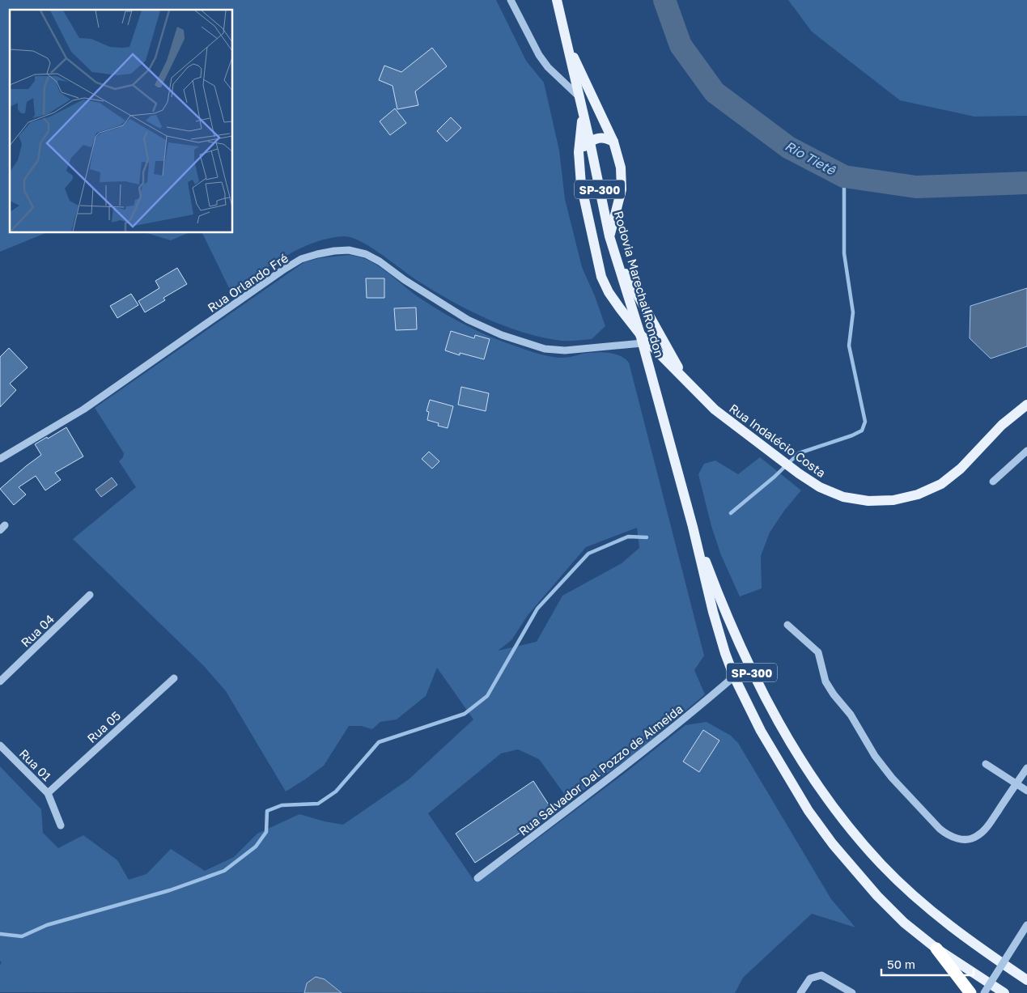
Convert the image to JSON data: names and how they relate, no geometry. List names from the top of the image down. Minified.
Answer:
{"streets":{"main road":["SP-300","Rodovia Marechal Rondon","Rua Indalécio Costa"],"street":["Rua Orlando Fré","Rua 04","Rua 05","Rua 01","Rua Salvador Dal Pozzo de Almeida"]},"crossings":[["Rua Orlando Fré","Rodovia Marechal Rondon"],["Rua Orlando Fré","Rua Indalécio Costa"],["Rodovia Marechal Rondon","Rua Indalécio Costa"],["Rodovia Marechal Rondon","Rua Salvador Dal Pozzo de Almeida"],["Rua 05","Rua 01"]],"water":["Rio Tietê"],"scale_bar":"50 m"}
